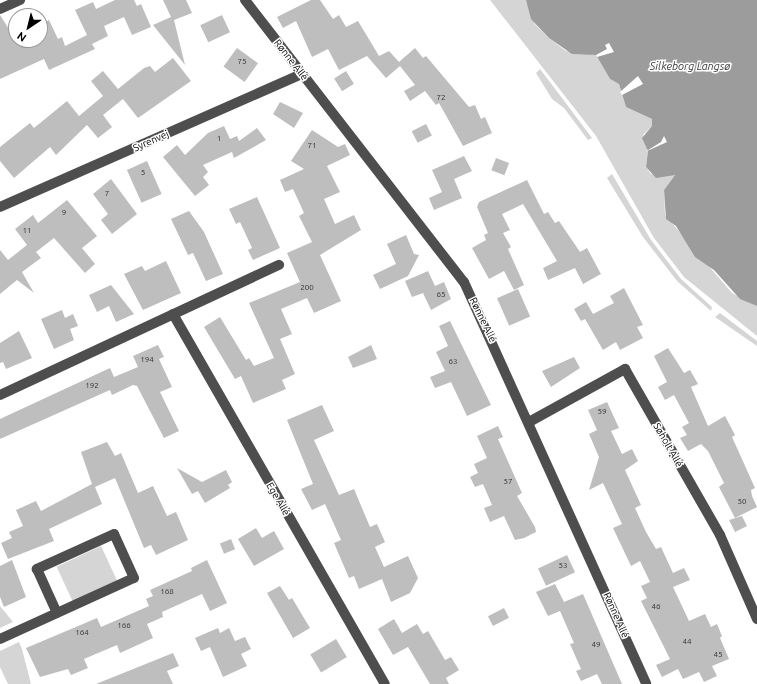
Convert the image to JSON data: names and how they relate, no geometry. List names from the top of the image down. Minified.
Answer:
{"streets":{"street":["Rønne Allé","Syrenvej","Søholt Allé","Ege Allé"]},"crossings":[["Rønne Allé","Syrenvej"],["Rønne Allé","Søholt Allé"]],"water":["Silkeborg Langsø"],"house_numbers":["75","72","1","71","5","7","9","11","200","65","194","63","192","59","57","50","53","168","46","166","164","44","49","45"],"north":"bottom left"}
